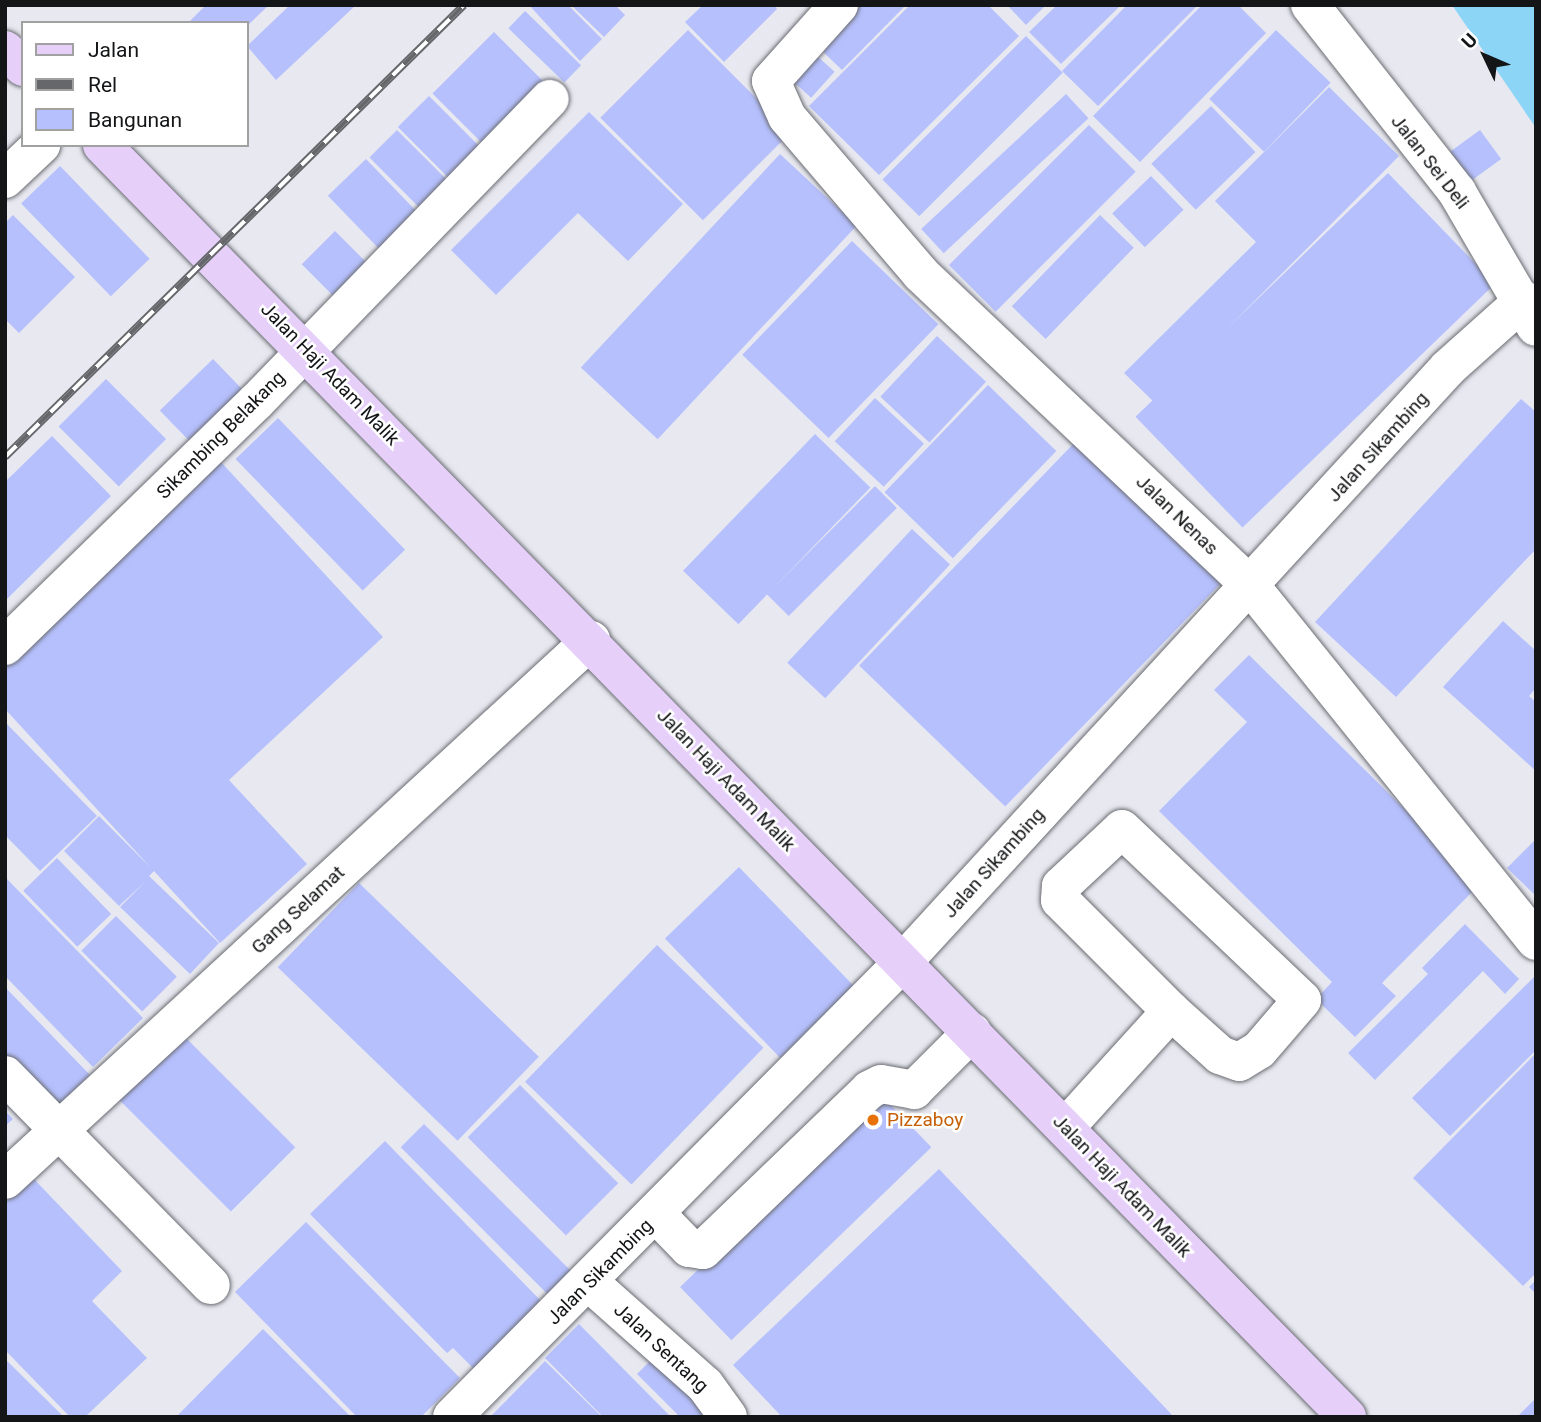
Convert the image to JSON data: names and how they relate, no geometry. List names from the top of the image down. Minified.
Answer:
{"streets":{"main road":["Jalan Haji Adam Malik"],"street":["Jalan Sei Deli","Sikambing Belakang","Jalan Sikambing","Jalan Nenas","Gang Selamat","Jalan Sentang"]},"crossings":[["Jalan Sei Deli","Jalan Sikambing"],["Jalan Haji Adam Malik","Sikambing Belakang"],["Jalan Haji Adam Malik","Jalan Sikambing"],["Jalan Haji Adam Malik","Gang Selamat"],["Jalan Sikambing","Jalan Nenas"],["Jalan Sikambing","Jalan Sentang"]],"places":["Pizzaboy"],"legend":["Jalan","Rel","Bangunan"],"north":"top left"}
